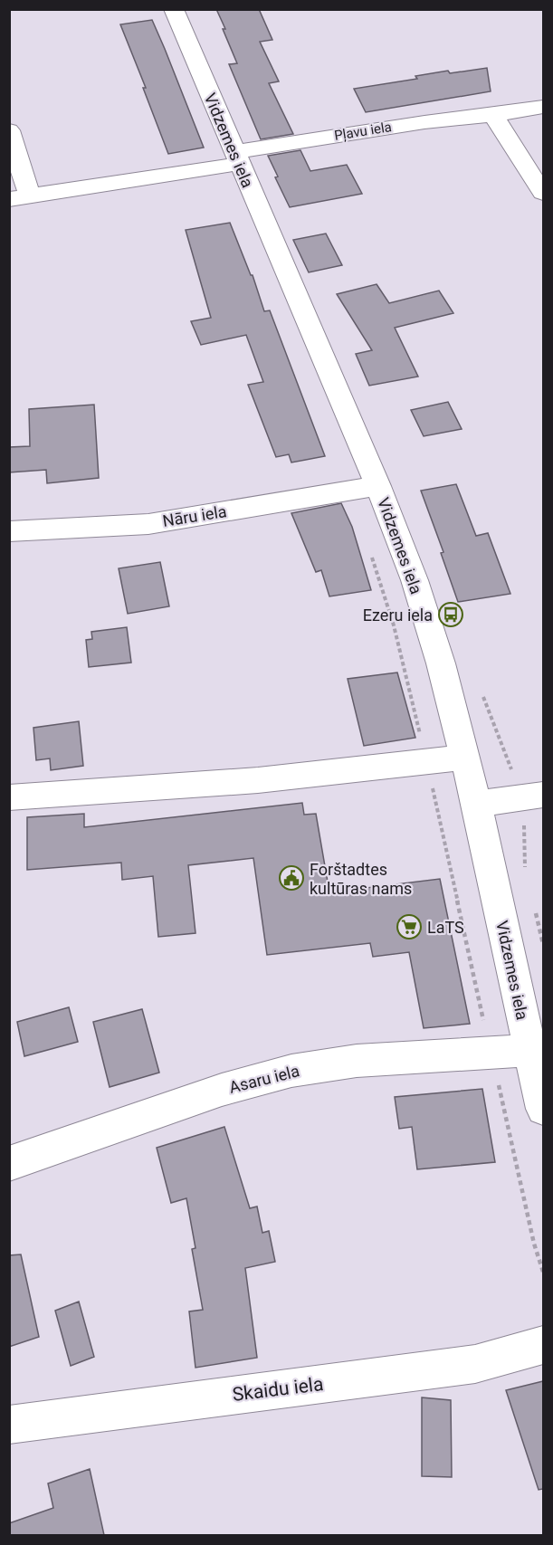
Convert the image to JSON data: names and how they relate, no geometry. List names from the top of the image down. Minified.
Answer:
{"streets":{"street":["Pļavu iela","Vidzemes iela","Nāru iela","Asaru iela","Skaidu iela"]},"crossings":[["Pļavu iela","Vidzemes iela"],["Vidzemes iela","Nāru iela"],["Vidzemes iela","Asaru iela"]],"places":{"bus stop":["Ezeru iela"],"public building":["Forštadtes kultūras nams"],"supermarket":["LaTS"]}}
